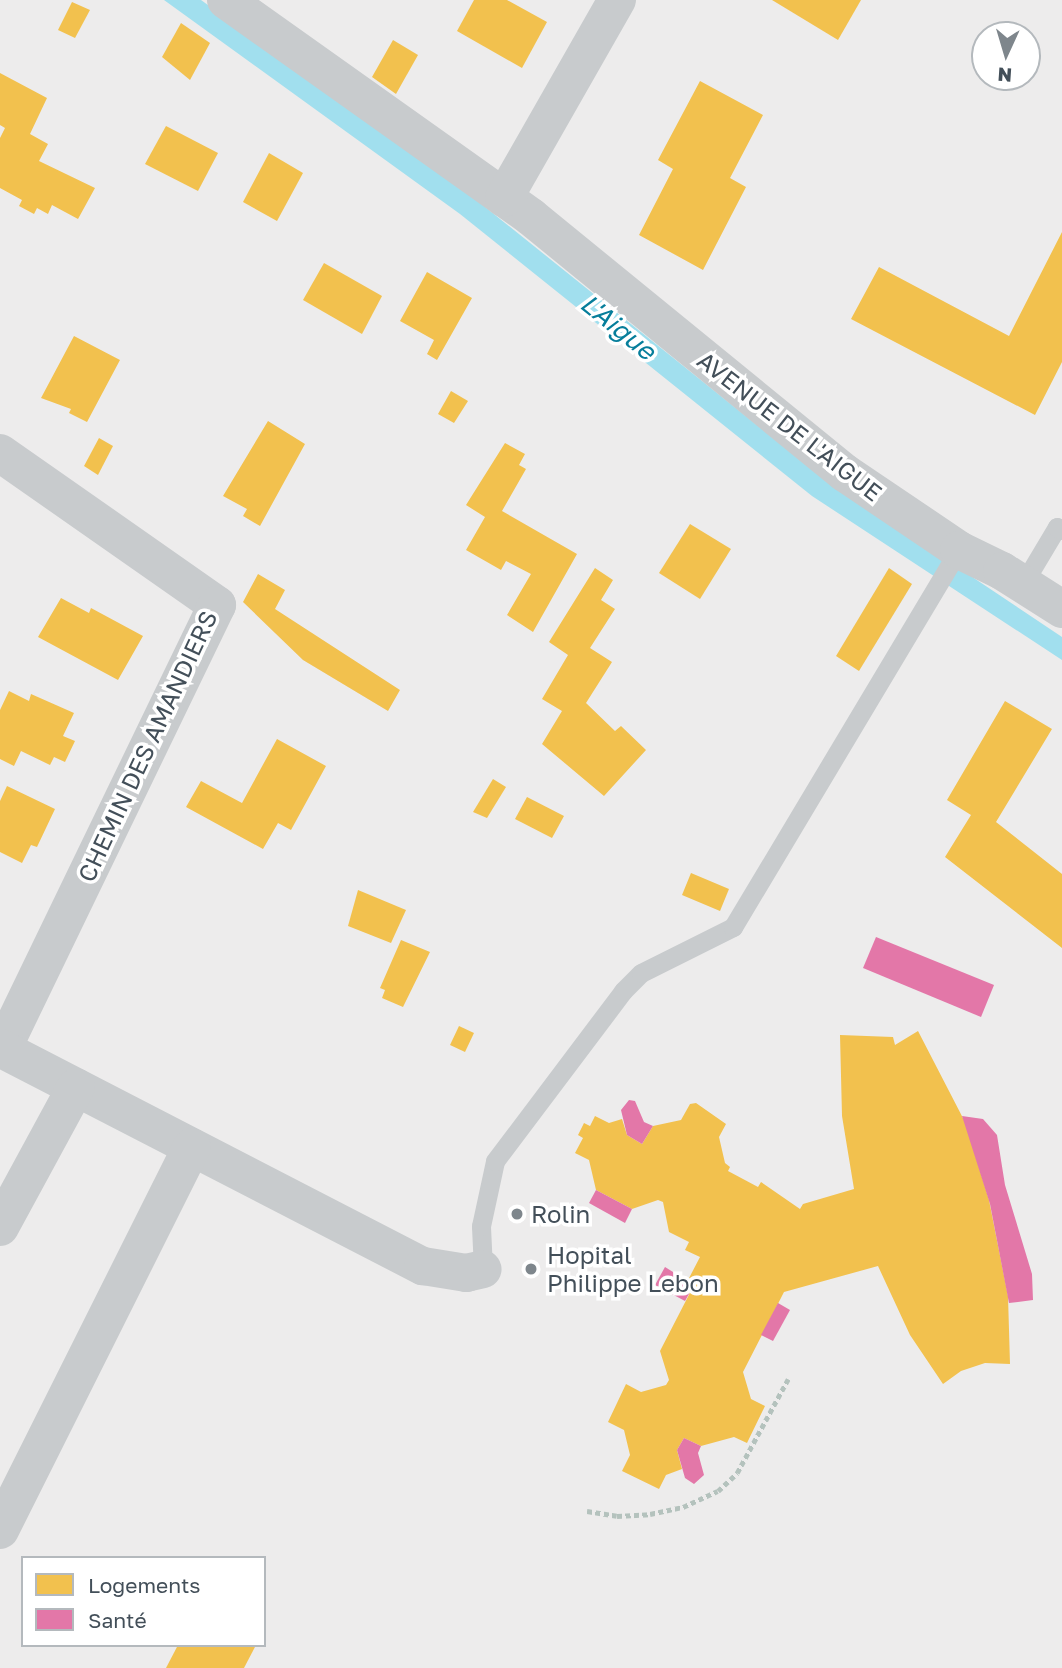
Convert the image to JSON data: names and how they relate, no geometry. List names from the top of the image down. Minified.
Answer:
{"streets":{"street":["AVENUE DE L'AIGUE","CHEMIN DES AMANDIERS"]},"water":["L'Aigue"],"places":["Rolin","Hopital Philippe Lebon"],"legend":["Logements","Santé"],"north":"bottom"}
